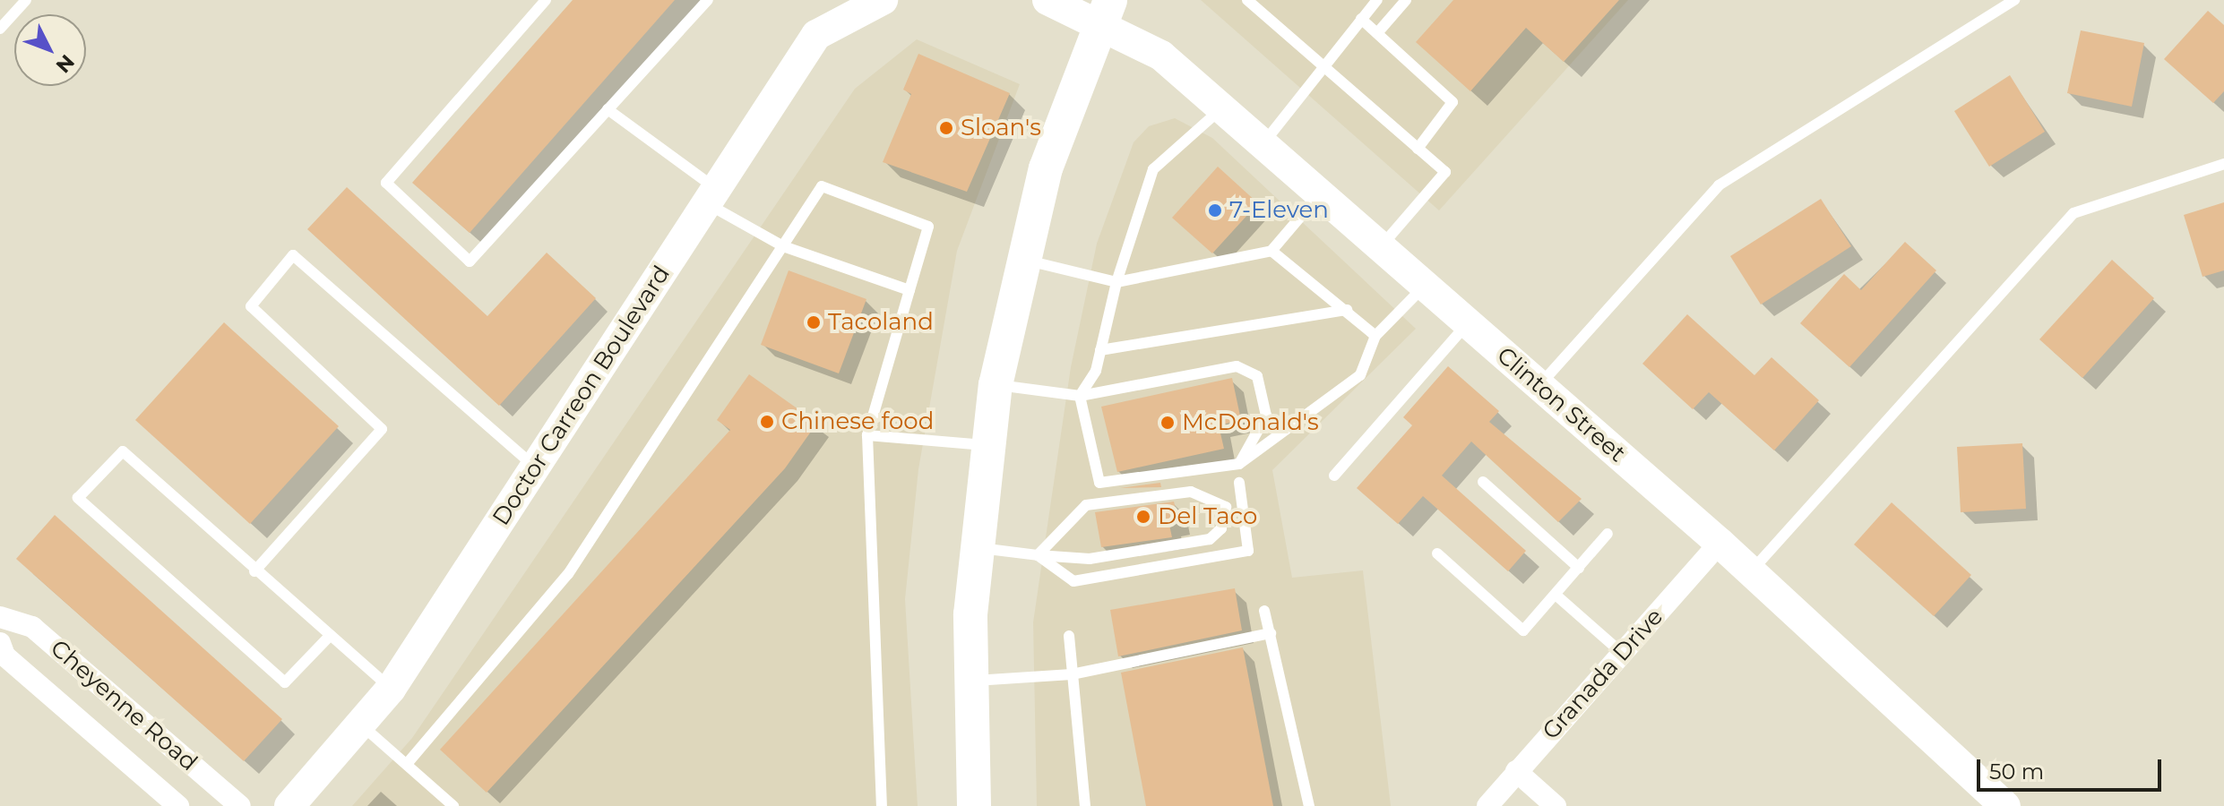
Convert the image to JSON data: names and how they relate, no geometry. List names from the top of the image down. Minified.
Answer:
{"streets":{"street":["Doctor Carreon Boulevard","Clinton Street","Granada Drive","Cheyenne Road"]},"crossings":[["Clinton Street","Granada Drive"]],"places":["Sloan's","7-Eleven","Tacoland","Chinese food","McDonald's","Del Taco"],"scale_bar":"50 m","north":"bottom right"}
